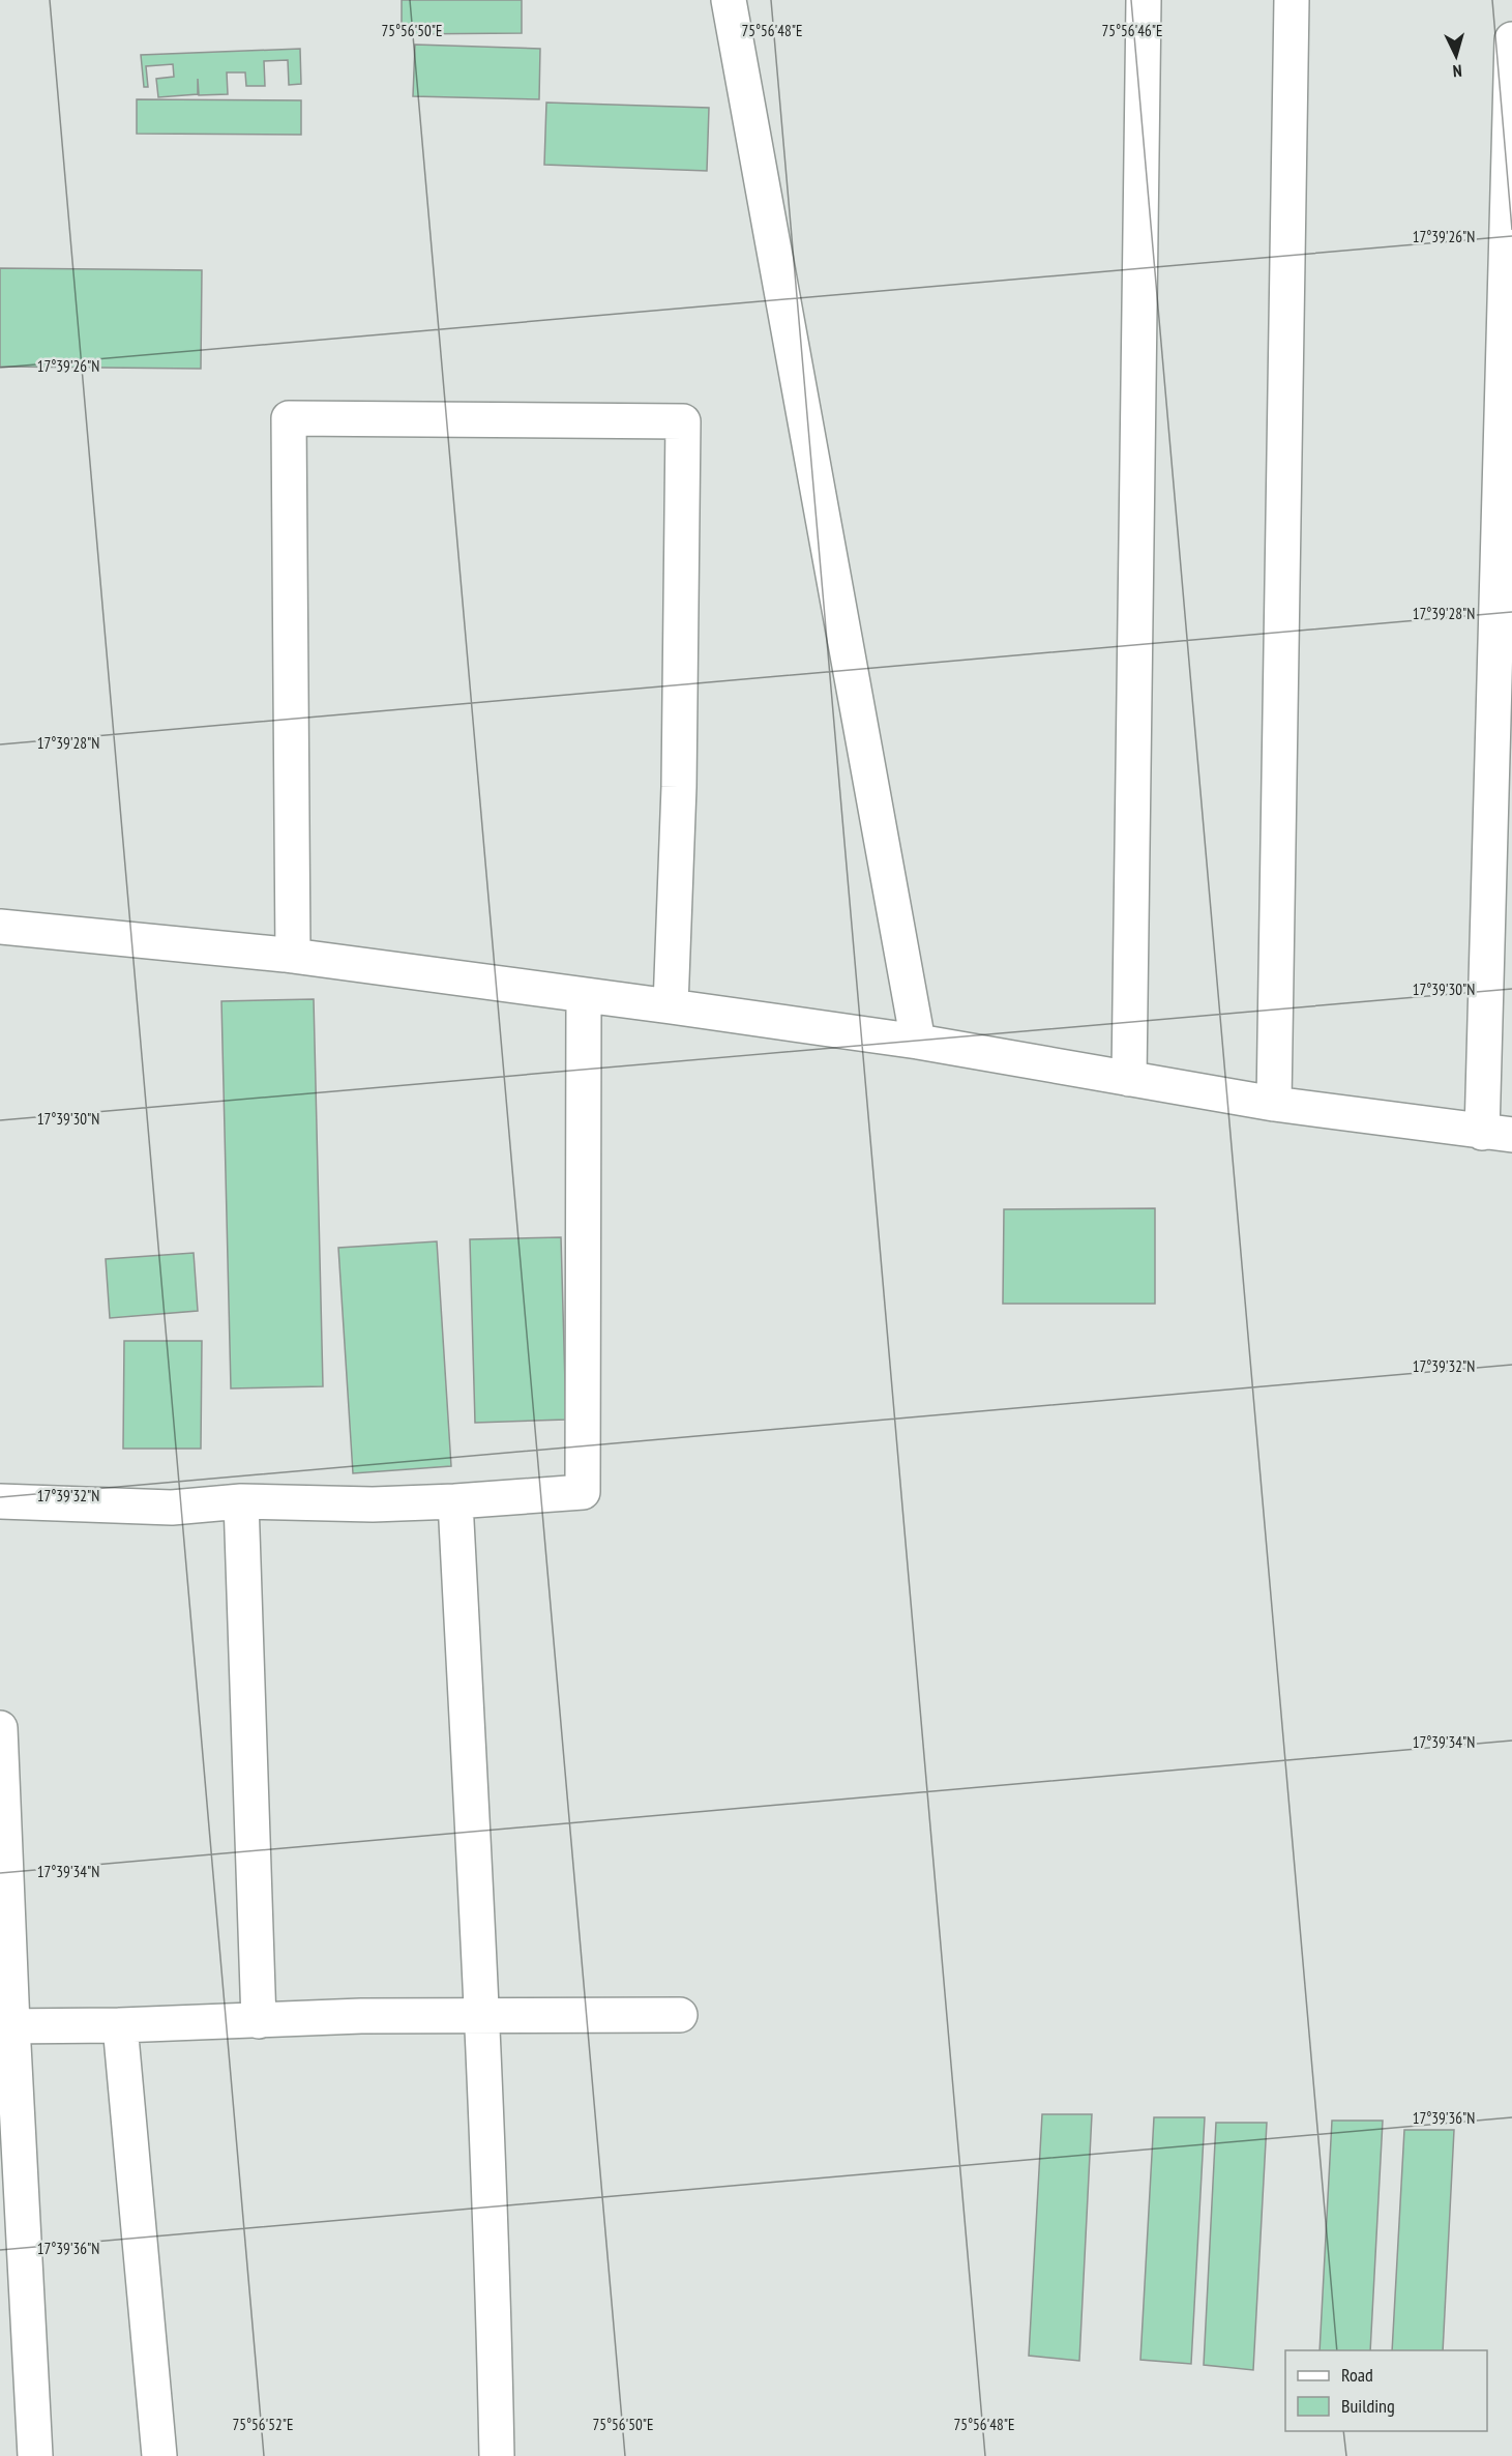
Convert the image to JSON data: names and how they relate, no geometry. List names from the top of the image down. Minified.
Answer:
{"legend":["Road","Building"],"north":"bottom","coordinates":["75°56'50\"E","75°56'48\"E","75°56'46\"E","17°39'26\"N","17°39'28\"N","17°39'30\"N","17°39'32\"N","17°39'34\"N","17°39'36\"N","75°56'52\"E"]}
